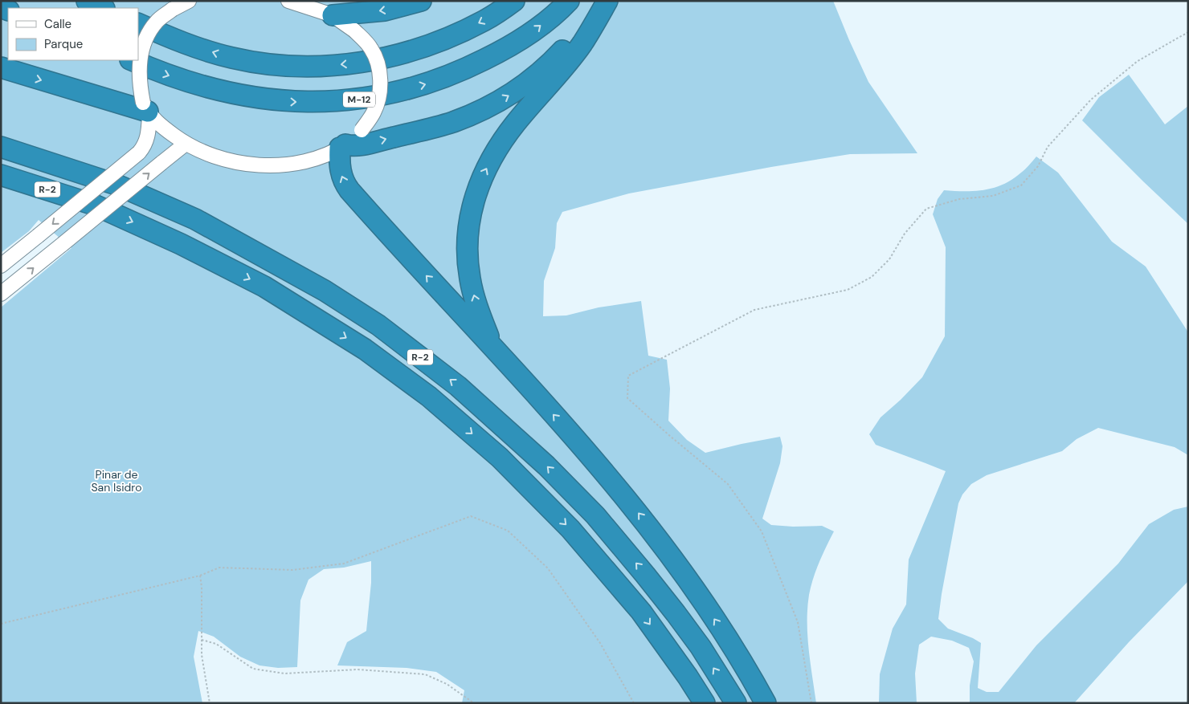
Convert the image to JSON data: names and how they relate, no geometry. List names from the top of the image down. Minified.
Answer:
{"streets":{"highway":["M-12","R-2"]},"parks":["Pinar de San Isidro"],"legend":["Calle","Parque"]}
